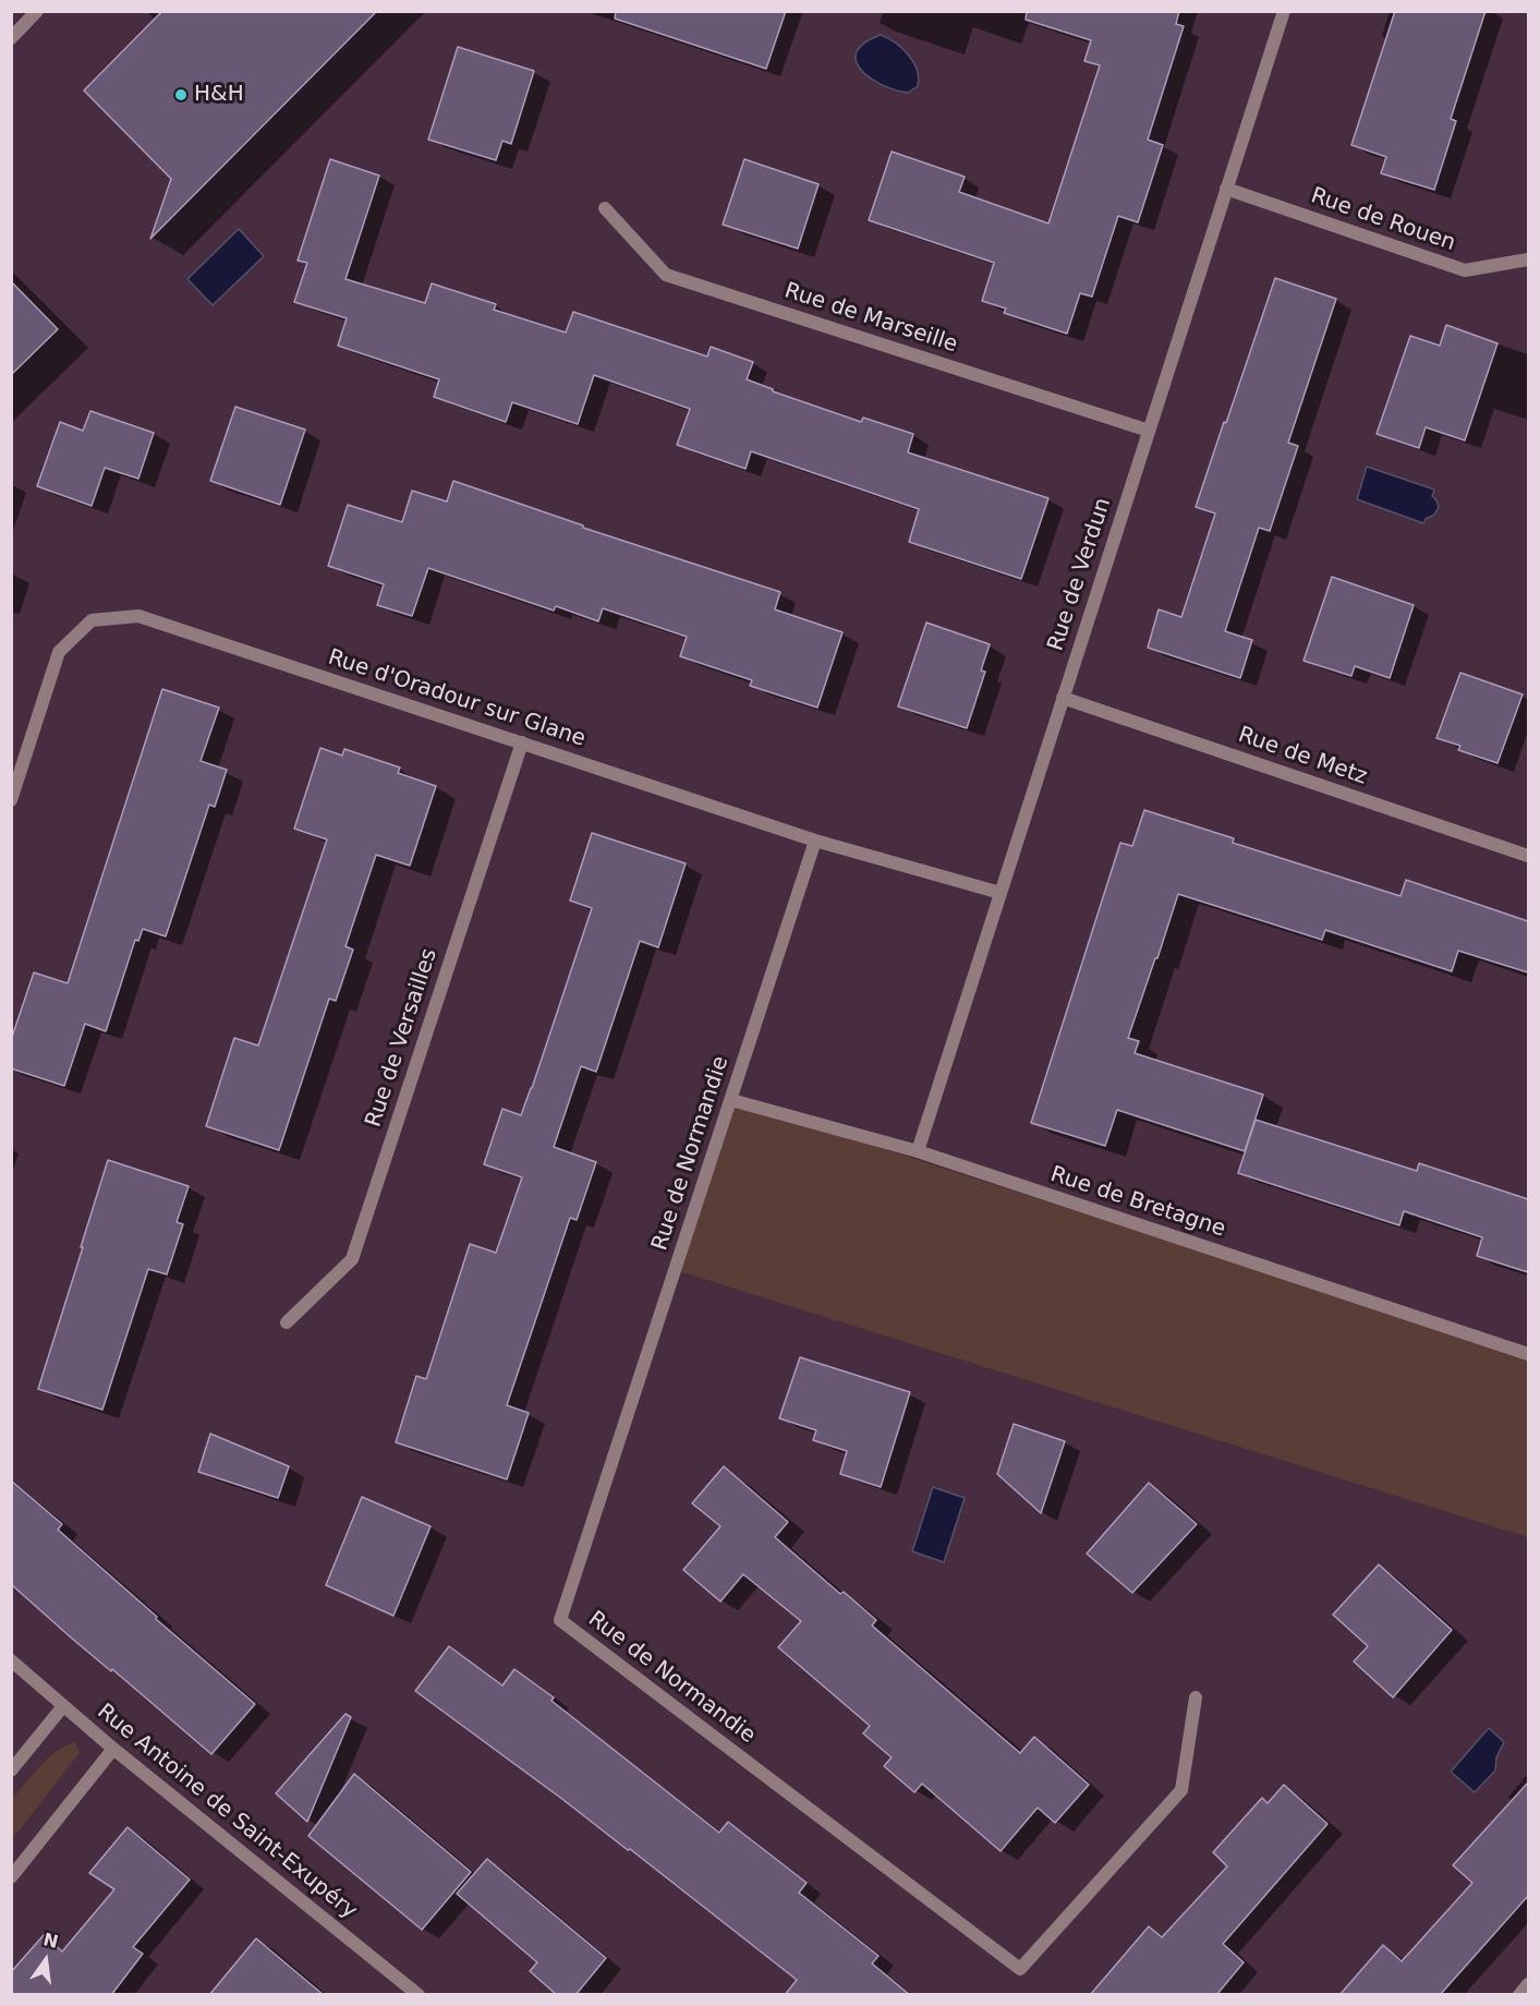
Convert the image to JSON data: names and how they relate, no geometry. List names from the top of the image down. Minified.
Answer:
{"streets":{"street":["Rue de Rouen","Rue de Marseille","Rue de Verdun","Rue d'Oradour sur Glane","Rue de Metz","Rue de Versailles","Rue de Normandie","Rue de Bretagne","Rue Antoine de Saint-Exupéry"]},"crossings":[["Rue de Rouen","Rue de Verdun"],["Rue de Marseille","Rue de Verdun"],["Rue de Verdun","Rue d'Oradour sur Glane"],["Rue de Verdun","Rue de Metz"],["Rue de Verdun","Rue de Bretagne"],["Rue d'Oradour sur Glane","Rue de Versailles"],["Rue d'Oradour sur Glane","Rue de Normandie"],["Rue de Normandie","Rue de Bretagne"]],"places":["H&H"],"north":"top"}
